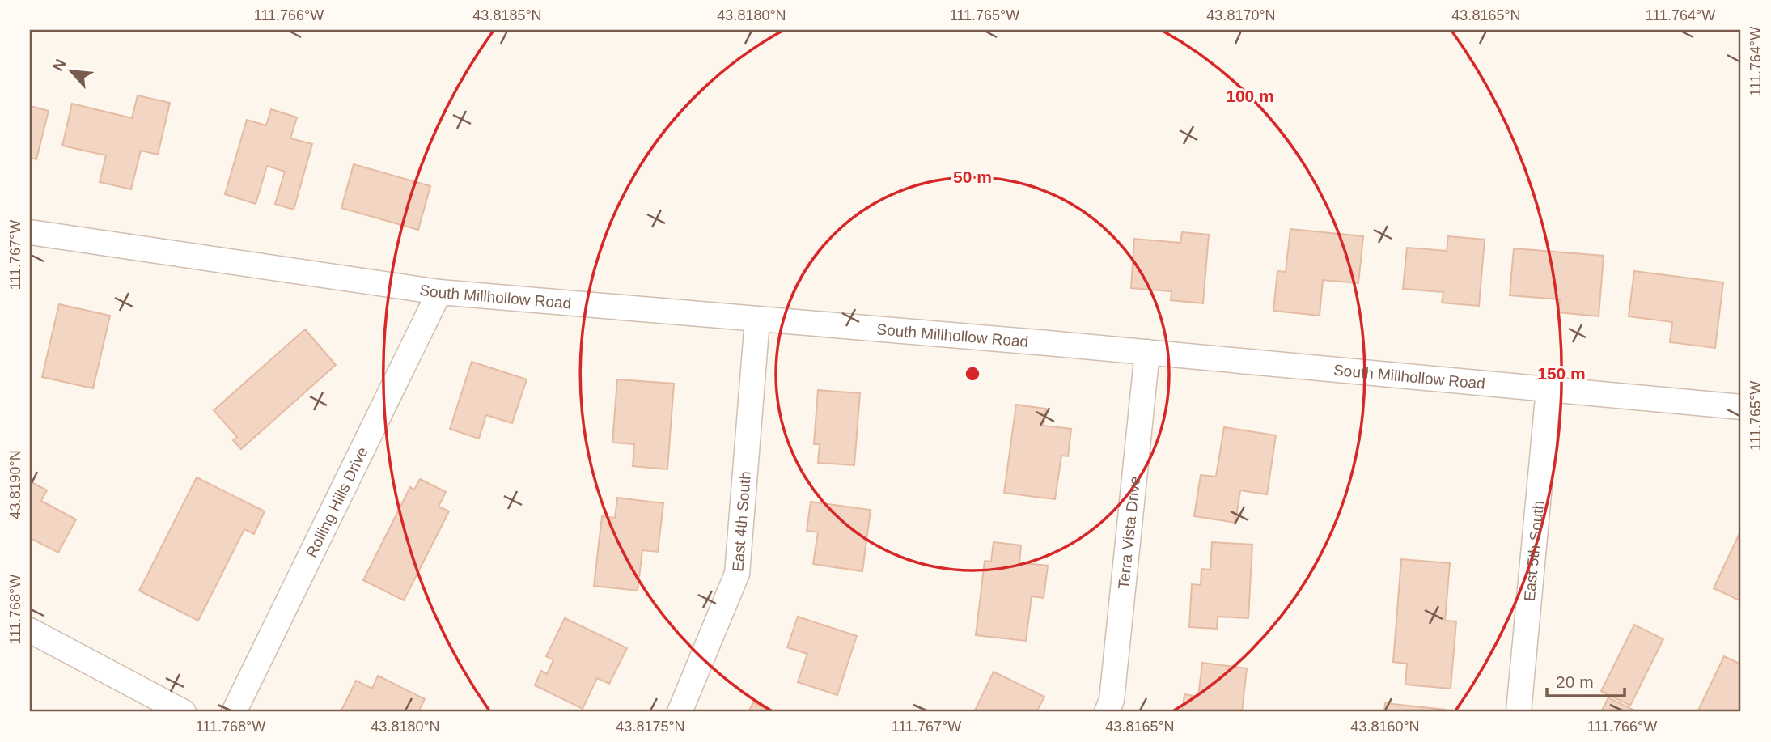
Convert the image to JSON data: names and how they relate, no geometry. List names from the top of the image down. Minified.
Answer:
{"streets":{"street":["South Millhollow Road","Rolling Hills Drive","East 4th South","Terra Vista Drive","East 5th South"]},"crossings":[["South Millhollow Road","Rolling Hills Drive"],["South Millhollow Road","East 4th South"],["South Millhollow Road","Terra Vista Drive"],["South Millhollow Road","East 5th South"]],"scale_bar":"20 m","north":"top left","coordinates":["111.766°W","43.8185°N","43.8180°N","111.765°W","43.8170°N","43.8165°N","111.764°W","111.767°W","43.8190°N","111.768°W","43.8175°N","43.8160°N"],"rings":["100 m","50 m","150 m"]}
